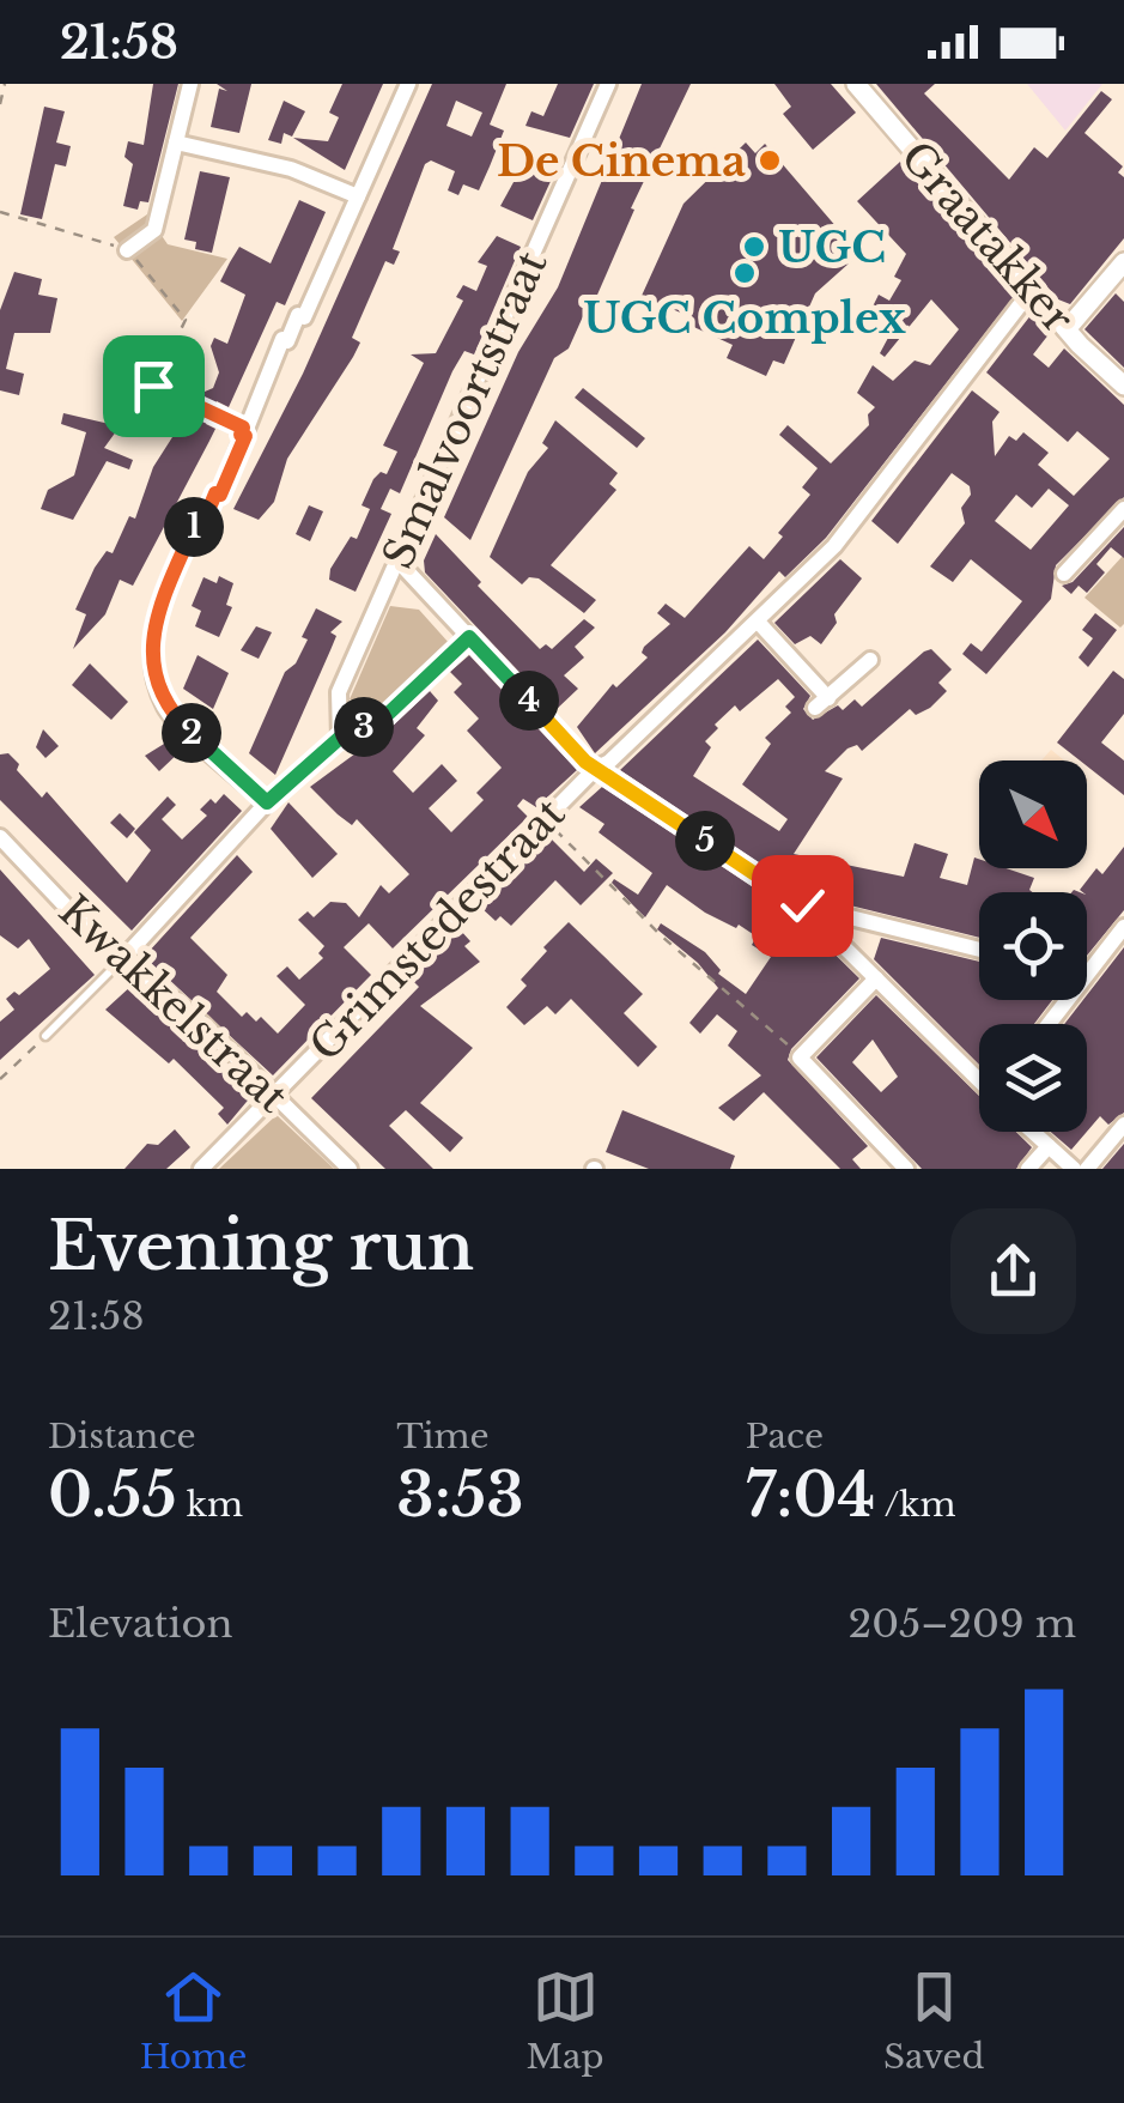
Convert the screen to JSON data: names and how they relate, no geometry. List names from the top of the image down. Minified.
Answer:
{"streets":{"street":["Graatakker","Smalvoortstraat","Grimstedestraat","Kwakkelstraat"]},"crossings":[["Graatakker","Grimstedestraat"],["Grimstedestraat","Kwakkelstraat"]],"places":["De Cinema","UGC","UGC Complex"],"north":"bottom right","page":{"status":"21:58","pins":["1","4","3","2","5"],"heading":["Evening run","21:58"],"stats":[["Distance","0.55 km"],["Time","3:53"],["Pace","7:04 /km"]],"chart":["Elevation","205–209 m"],"tabs":["Home","Map","Saved"]}}
